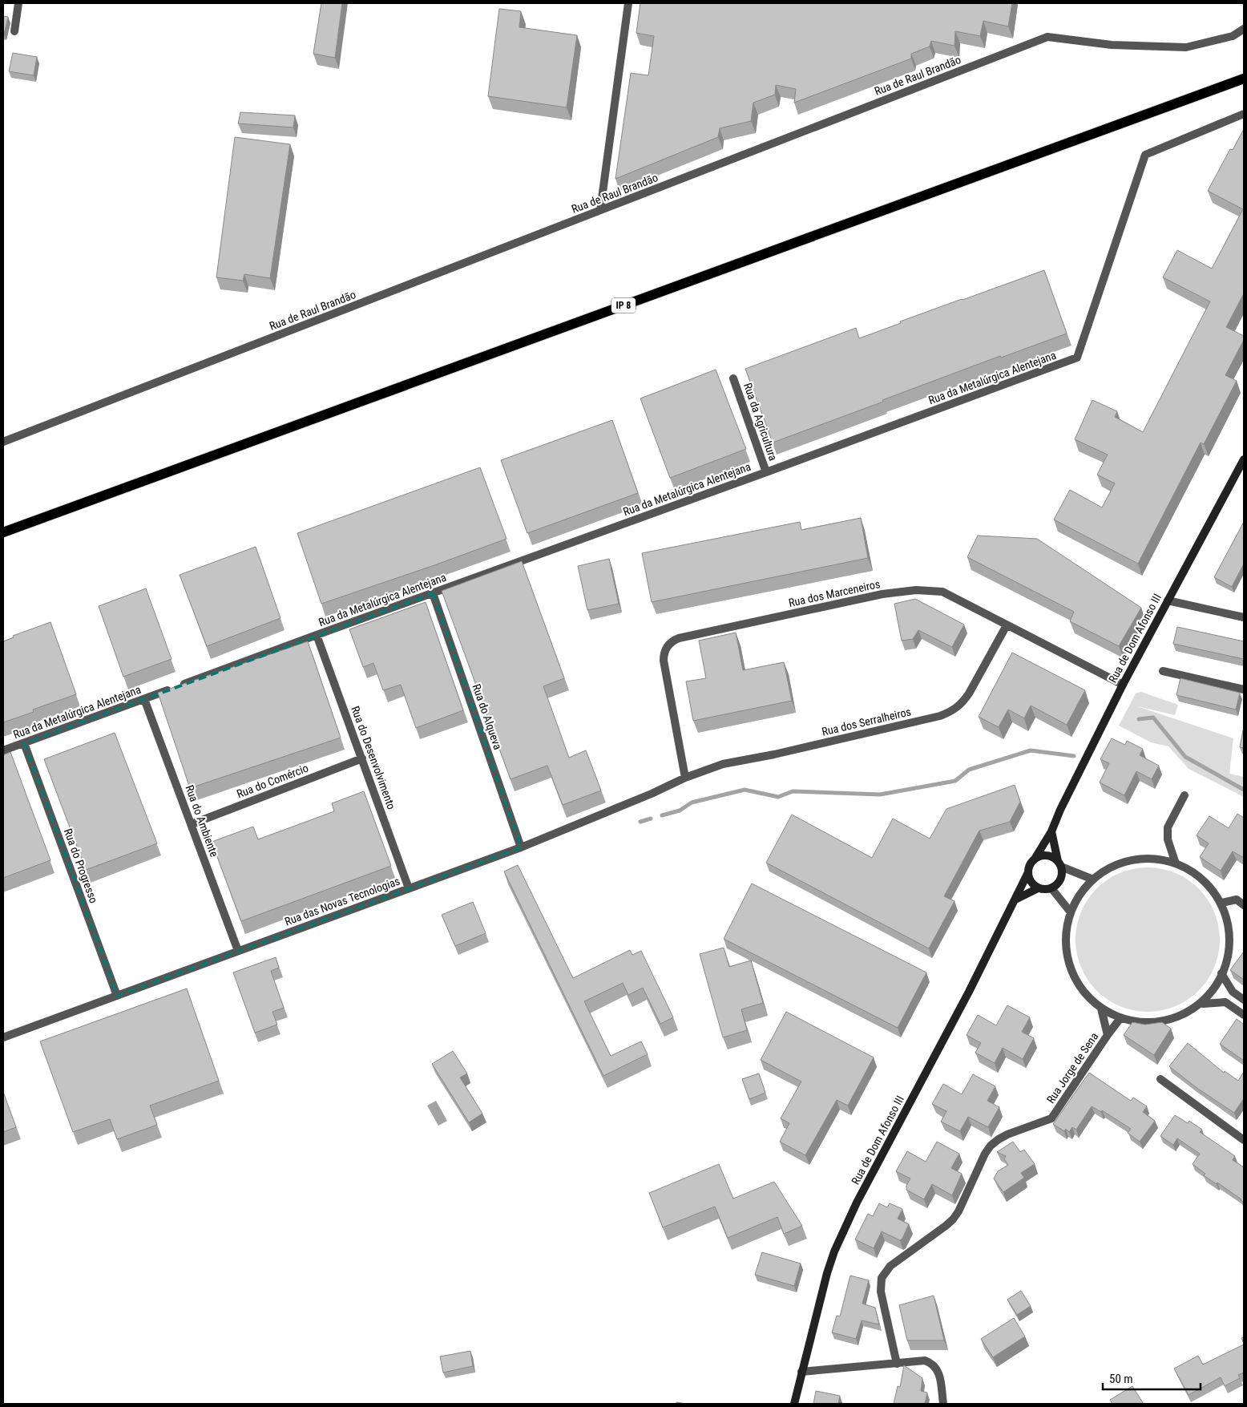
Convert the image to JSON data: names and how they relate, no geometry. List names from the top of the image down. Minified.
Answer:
{"streets":{"main road":["IP 8","Rua de Dom Afonso III"],"street":["Rua de Raul Brandão","Rua da Metalúrgica Alentejana","Rua da Agricultura","Rua dos Marceneiros","Rua do Alqueva","Rua dos Serralheiros","Rua do Desenvolvimento","Rua do Comércio","Rua do Ambiente","Rua do Progresso","Rua das Novas Tecnologias","Rua Jorge de Sena"]},"crossings":[["Rua da Metalúrgica Alentejana","Rua da Agricultura"],["Rua da Metalúrgica Alentejana","Rua do Alqueva"],["Rua da Metalúrgica Alentejana","Rua do Desenvolvimento"],["Rua da Metalúrgica Alentejana","Rua do Ambiente"],["Rua da Metalúrgica Alentejana","Rua do Progresso"],["Rua dos Marceneiros","Rua de Dom Afonso III"],["Rua dos Marceneiros","Rua dos Serralheiros"],["Rua dos Marceneiros","Rua das Novas Tecnologias"],["Rua do Alqueva","Rua das Novas Tecnologias"],["Rua dos Serralheiros","Rua das Novas Tecnologias"],["Rua do Desenvolvimento","Rua do Comércio"],["Rua do Desenvolvimento","Rua das Novas Tecnologias"],["Rua do Comércio","Rua do Ambiente"],["Rua do Ambiente","Rua das Novas Tecnologias"],["Rua do Progresso","Rua das Novas Tecnologias"]],"scale_bar":"50 m"}
